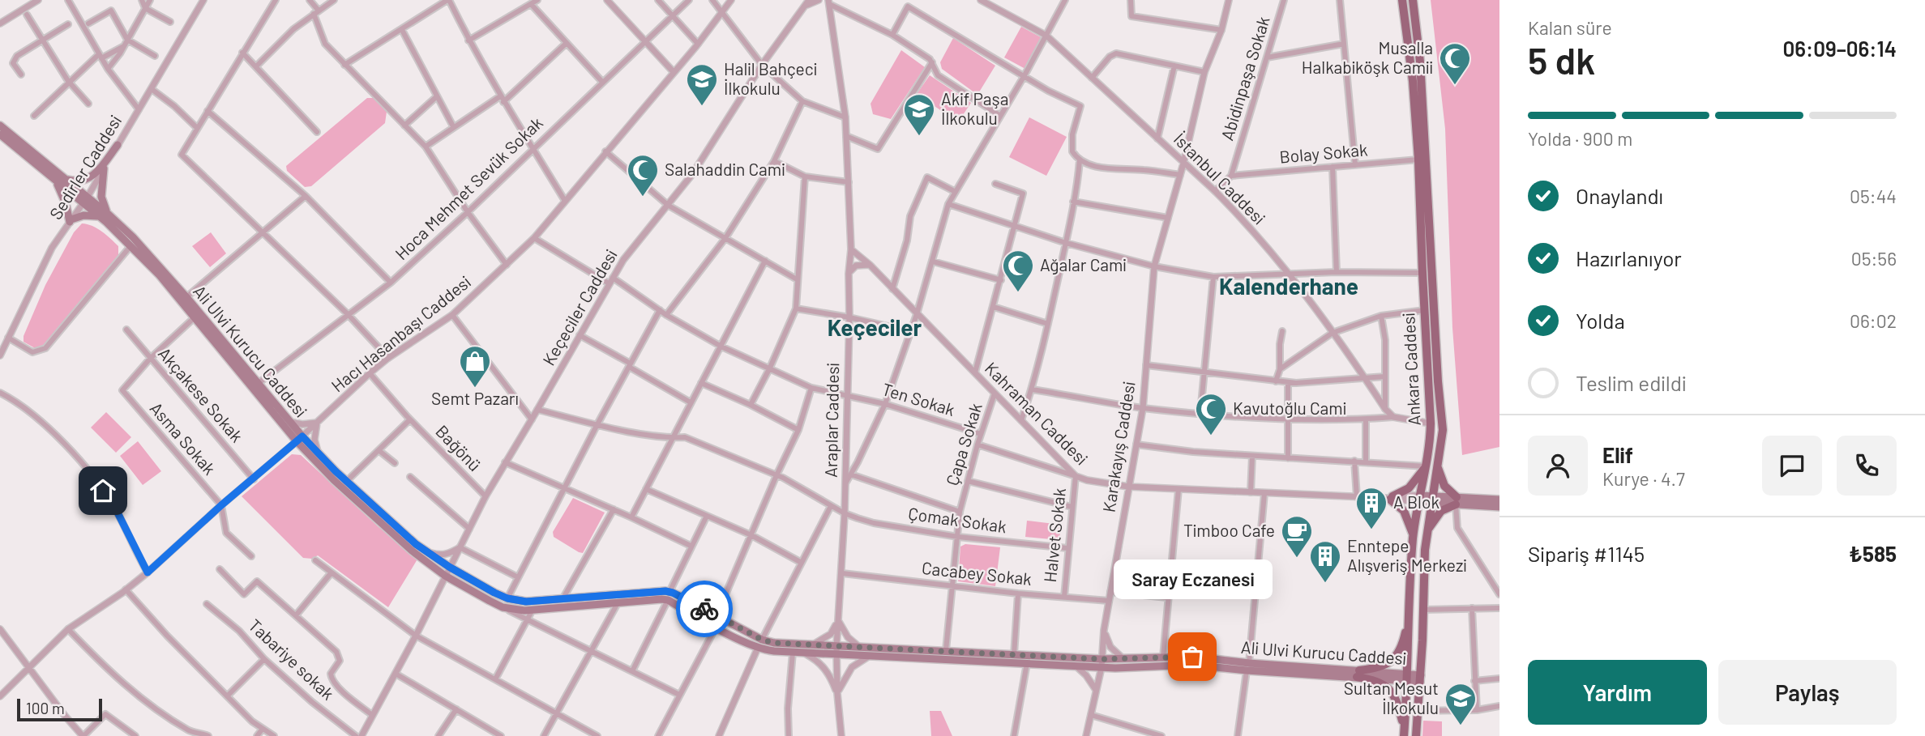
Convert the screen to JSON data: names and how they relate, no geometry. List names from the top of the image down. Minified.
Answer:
{"streets":{"main road":["Ali Ulvi Kurucu Caddesi","Ankara Caddesi"],"street":["Abidinpaşa Sokak","Bolay Sokak","Sedirler Caddesi","İstanbul Caddesi","Hoca Mehmet Sevük Sokak","Keçeciler Caddesi","Hacı Hasanbaşı Caddesi","Akçakese Sokak","Ten Sokak","Kahraman Caddesi","Araplar Caddesi","Asma Sokak","Çapa Sokak","Karakayış Caddesi","Bağönü","Çomak Sokak","Halvet Sokak","Cacabey Sokak","Tabariye sokak"]},"crossings":[["Abidinpaşa Sokak","Bolay Sokak"],["Bolay Sokak","Ankara Caddesi"],["Sedirler Caddesi","Ali Ulvi Kurucu Caddesi"],["İstanbul Caddesi","Karakayış Caddesi"],["Hoca Mehmet Sevük Sokak","Ali Ulvi Kurucu Caddesi"],["Keçeciler Caddesi","Ali Ulvi Kurucu Caddesi"],["Keçeciler Caddesi","Ten Sokak"],["Keçeciler Caddesi","Bağönü"],["Keçeciler Caddesi","Çomak Sokak"],["Hacı Hasanbaşı Caddesi","Ali Ulvi Kurucu Caddesi"],["Hacı Hasanbaşı Caddesi","Akçakese Sokak"],["Hacı Hasanbaşı Caddesi","Ten Sokak"],["Hacı Hasanbaşı Caddesi","Asma Sokak"],["Hacı Hasanbaşı Caddesi","Bağönü"],["Ali Ulvi Kurucu Caddesi","Ankara Caddesi"],["Ali Ulvi Kurucu Caddesi","Araplar Caddesi"],["Ali Ulvi Kurucu Caddesi","Çapa Sokak"],["Ali Ulvi Kurucu Caddesi","Karakayış Caddesi"],["Ankara Caddesi","Kahraman Caddesi"],["Akçakese Sokak","Asma Sokak"],["Ten Sokak","Araplar Caddesi"],["Ten Sokak","Çapa Sokak"],["Kahraman Caddesi","Araplar Caddesi"],["Kahraman Caddesi","Çapa Sokak"],["Kahraman Caddesi","Karakayış Caddesi"],["Kahraman Caddesi","Halvet Sokak"],["Araplar Caddesi","Çomak Sokak"],["Araplar Caddesi","Cacabey Sokak"],["Çapa Sokak","Çomak Sokak"],["Çapa Sokak","Cacabey Sokak"],["Karakayış Caddesi","Cacabey Sokak"],["Çomak Sokak","Halvet Sokak"],["Halvet Sokak","Cacabey Sokak"]],"districts":["Kalenderhane","Keçeciler"],"places":{"mosque":["Musalla Halkabiköşk Camii","Salahaddin Cami","Ağalar Cami","Kavutoğlu Cami"],"school or university":["Halil Bahçeci İlkokulu","Akif Paşa İlkokulu","Sultan Mesut İlkokulu"],"shop":["Semt Pazarı"],"building":["A Blok","Enntepe Alışveriş Merkezi"],"cafe":["Timboo Cafe"],"other":["Saray Eczanesi"]},"scale_bar":"100 m","page":{"heading":["5 dk","Kalan süre","06:09–06:14"],"panel":["Elif","Kurye · 4.7","Sipariş #1145","₺585"],"bar":"Yolda · 900 m","list":[["Onaylandı","05:44"],["Hazırlanıyor","05:56"],["Yolda","06:02"],"Teslim edildi"],"bubble":"Saray Eczanesi","buttons":["Yardım","Paylaş"],"scale":"100 m"}}
